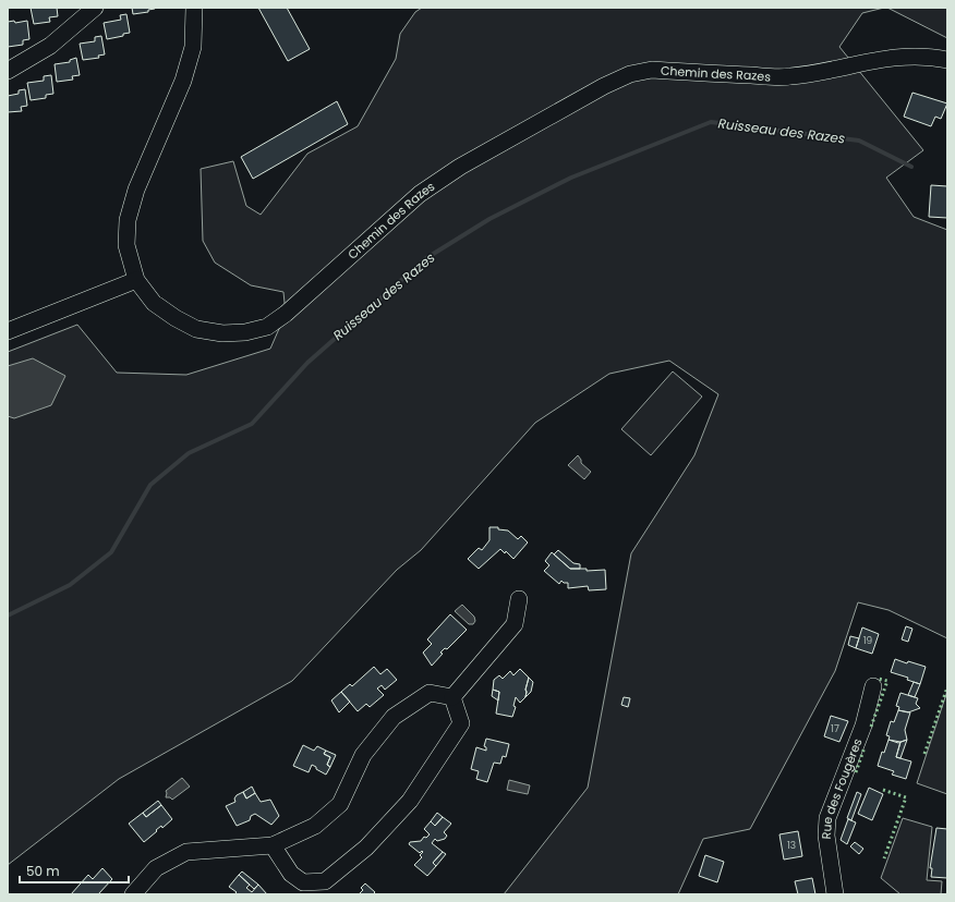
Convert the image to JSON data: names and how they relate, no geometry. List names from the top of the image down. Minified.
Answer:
{"streets":{"street":["Chemin des Razes","Rue des Fougères"]},"water":["Ruisseau des Razes"],"house_numbers":["19","17","13"],"scale_bar":"50 m"}
